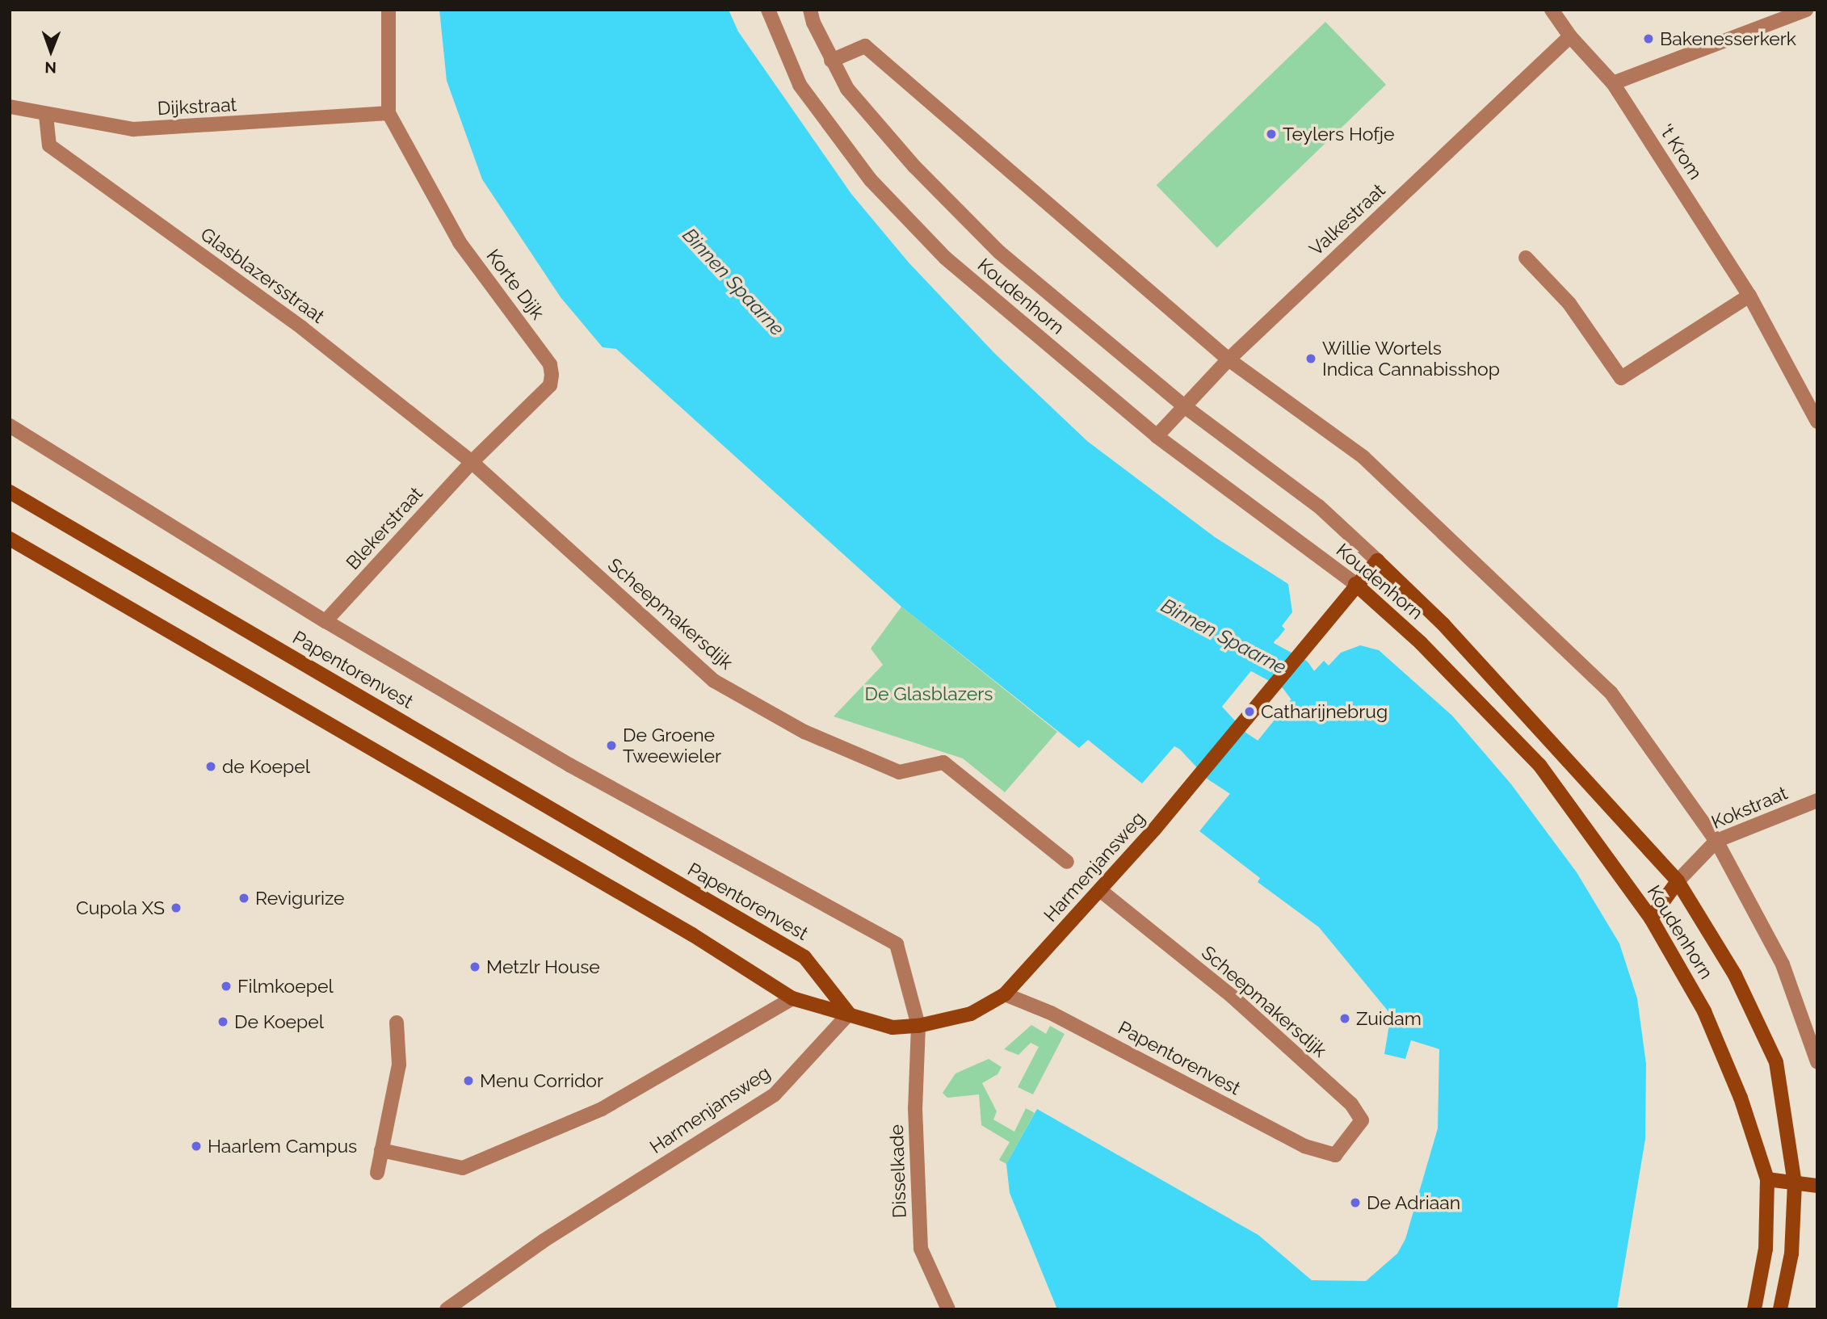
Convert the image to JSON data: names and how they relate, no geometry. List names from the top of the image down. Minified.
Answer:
{"streets":{"street":["Dijkstraat","'t Krom","Valkestraat","Glasblazersstraat","Korte Dijk","Koudenhorn","Blekerstraat","Scheepmakersdijk","Papentorenvest","Kokstraat","Harmenjansweg","Disselkade"]},"crossings":[["Dijkstraat","Glasblazersstraat"],["Dijkstraat","Korte Dijk"],["'t Krom","Valkestraat"],["Valkestraat","Koudenhorn"],["Glasblazersstraat","Korte Dijk"],["Glasblazersstraat","Blekerstraat"],["Glasblazersstraat","Scheepmakersdijk"],["Korte Dijk","Blekerstraat"],["Korte Dijk","Scheepmakersdijk"],["Koudenhorn","Kokstraat"],["Koudenhorn","Harmenjansweg"],["Blekerstraat","Scheepmakersdijk"],["Blekerstraat","Papentorenvest"],["Scheepmakersdijk","Papentorenvest"],["Scheepmakersdijk","Harmenjansweg"],["Papentorenvest","Harmenjansweg"],["Papentorenvest","Disselkade"],["Harmenjansweg","Disselkade"]],"water":["Binnen Spaarne"],"parks":["De Glasblazers"],"places":["Bakenesserkerk","Teylers Hofje","Willie Wortels Indica Cannabisshop","Catharijnebrug","De Groene Tweewieler","de Koepel","Revigurize","Cupola XS","Metzlr House","Filmkoepel","Zuidam","De Koepel","Menu Corridor","Haarlem Campus","De Adriaan"],"north":"bottom"}
